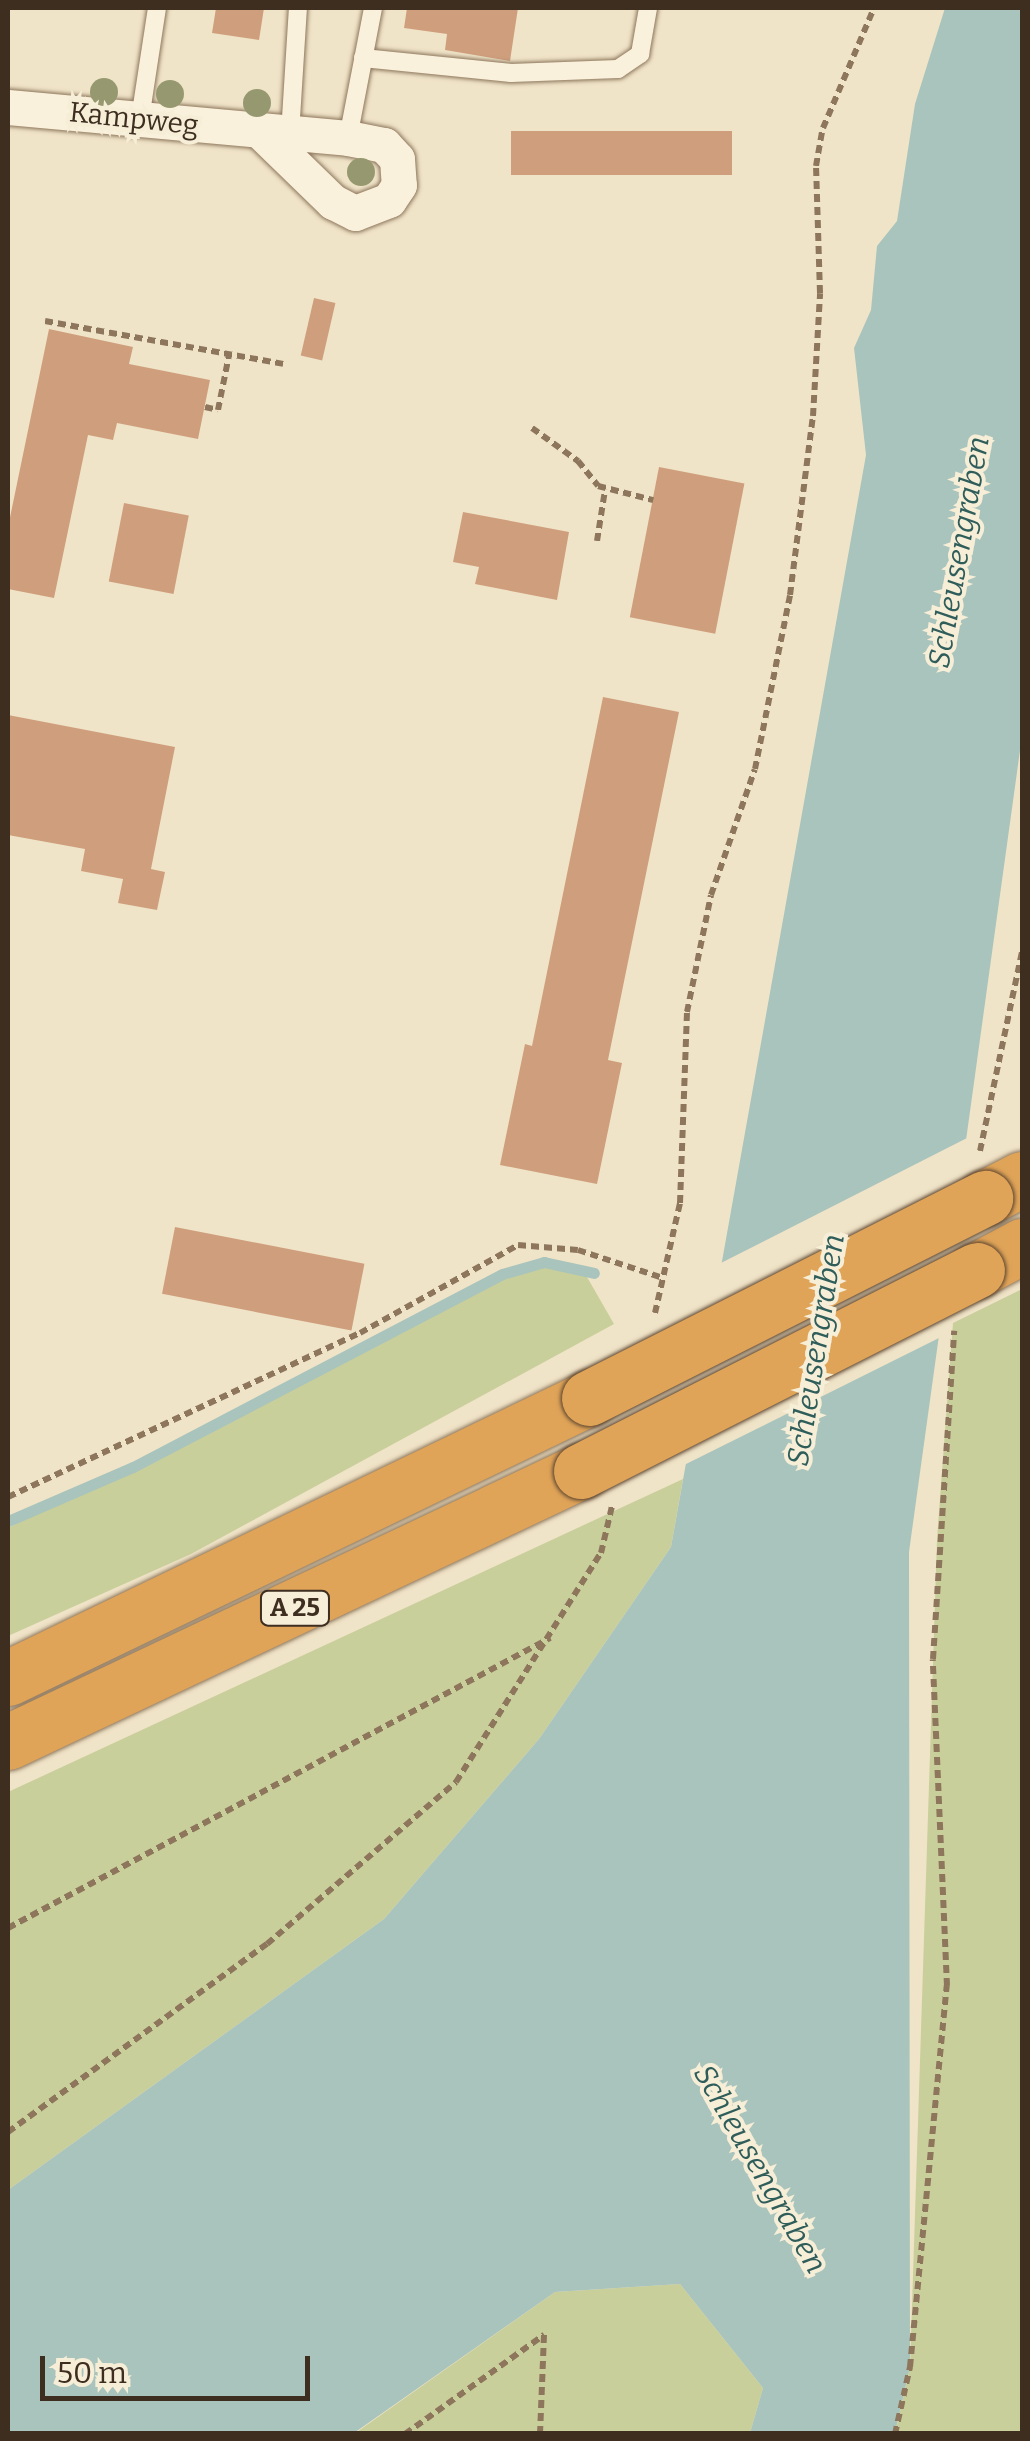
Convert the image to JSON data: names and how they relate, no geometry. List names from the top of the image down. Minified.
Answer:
{"streets":{"highway":["A 25"],"street":["Kampweg"]},"water":["Schleusengraben"],"scale_bar":"50 m"}
